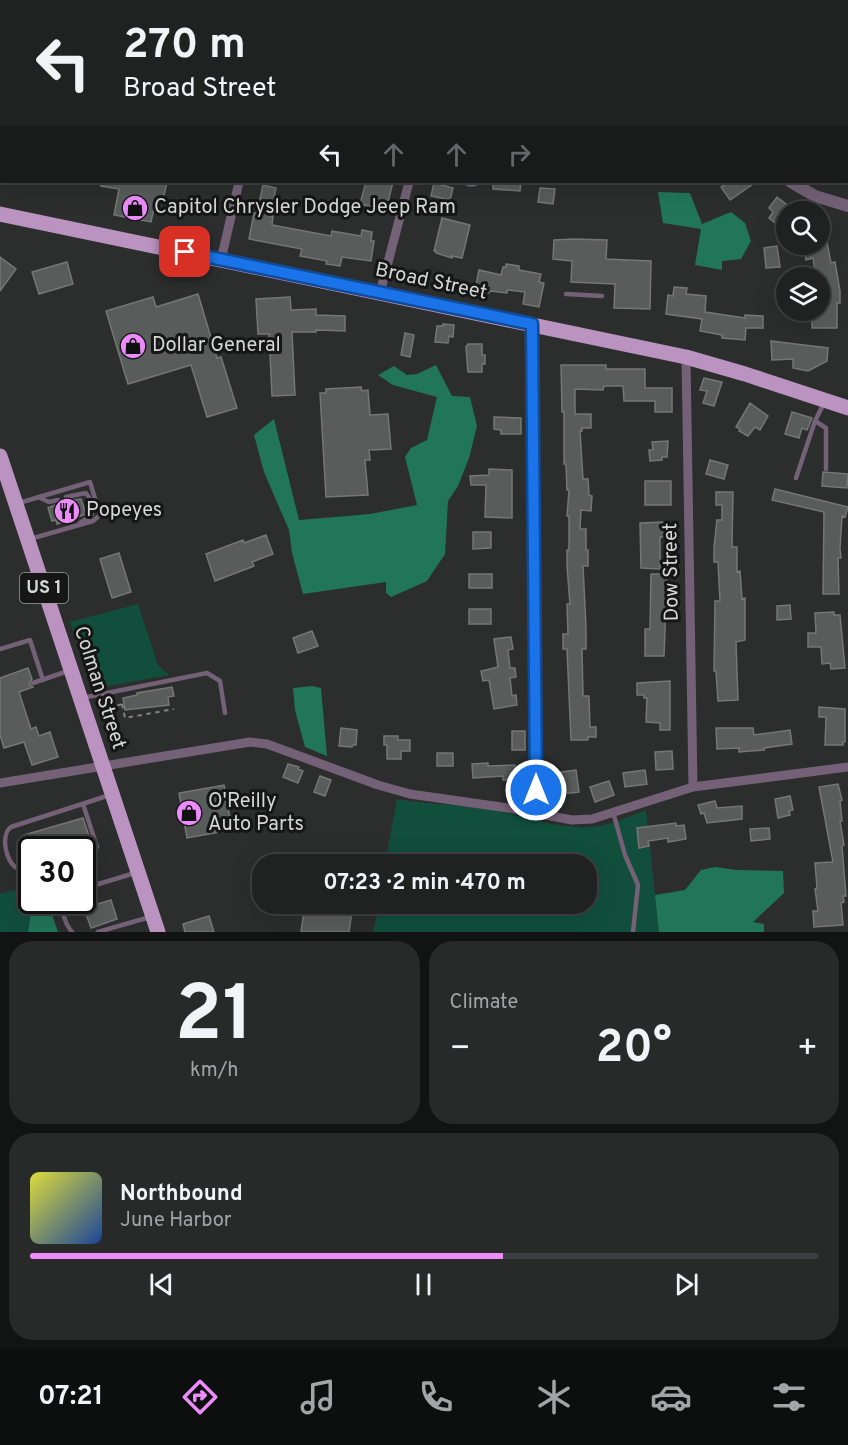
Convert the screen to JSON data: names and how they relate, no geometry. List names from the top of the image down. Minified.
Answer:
{"streets":{"main road":["Broad Street","US 1","Colman Street"],"street":["Dow Street"]},"crossings":[["Broad Street","Dow Street"]],"places":{"shop":["Capitol Chrysler Dodge Jeep Ram","Dollar General","O'Reilly Auto Parts"],"restaurant":["Popeyes"]},"page":{"turn":["270 m","Broad Street"],"limit":"30","trip":"07:23 · 2 min · 470 m","tile":[["21","km/h"],"Climate"],"heat":["−","20°","+"],"song":["Northbound","June Harbor"],"tabs":"07:21"}}
